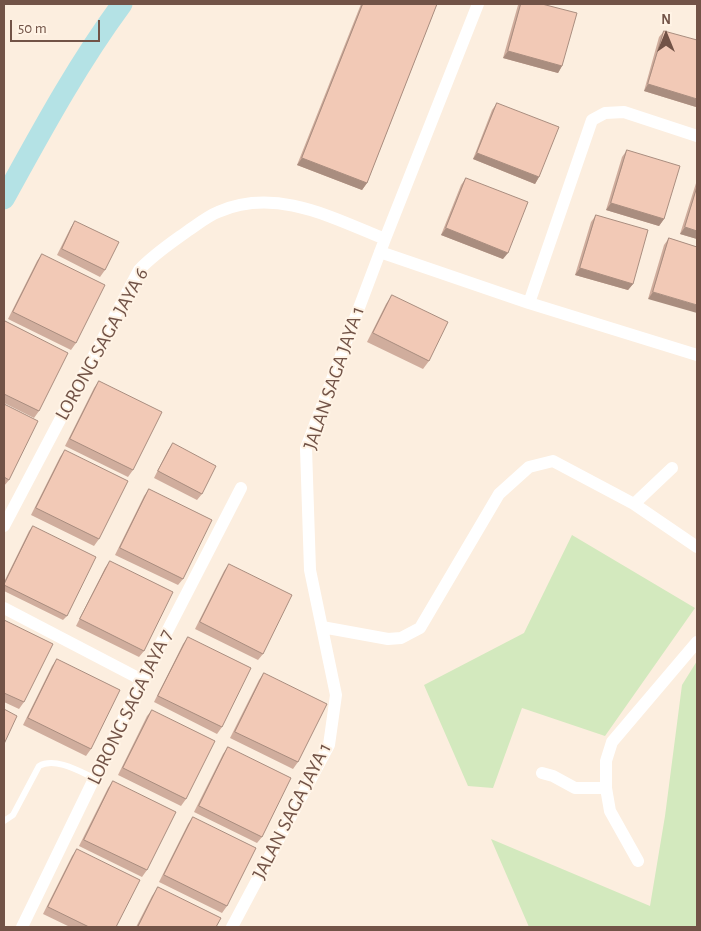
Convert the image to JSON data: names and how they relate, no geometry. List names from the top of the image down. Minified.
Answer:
{"streets":{"street":["LORONG SAGA JAYA 6","JALAN SAGA JAYA 1","LORONG SAGA JAYA 7"]},"crossings":[["LORONG SAGA JAYA 6","JALAN SAGA JAYA 1"]],"scale_bar":"50 m","north":"top"}
